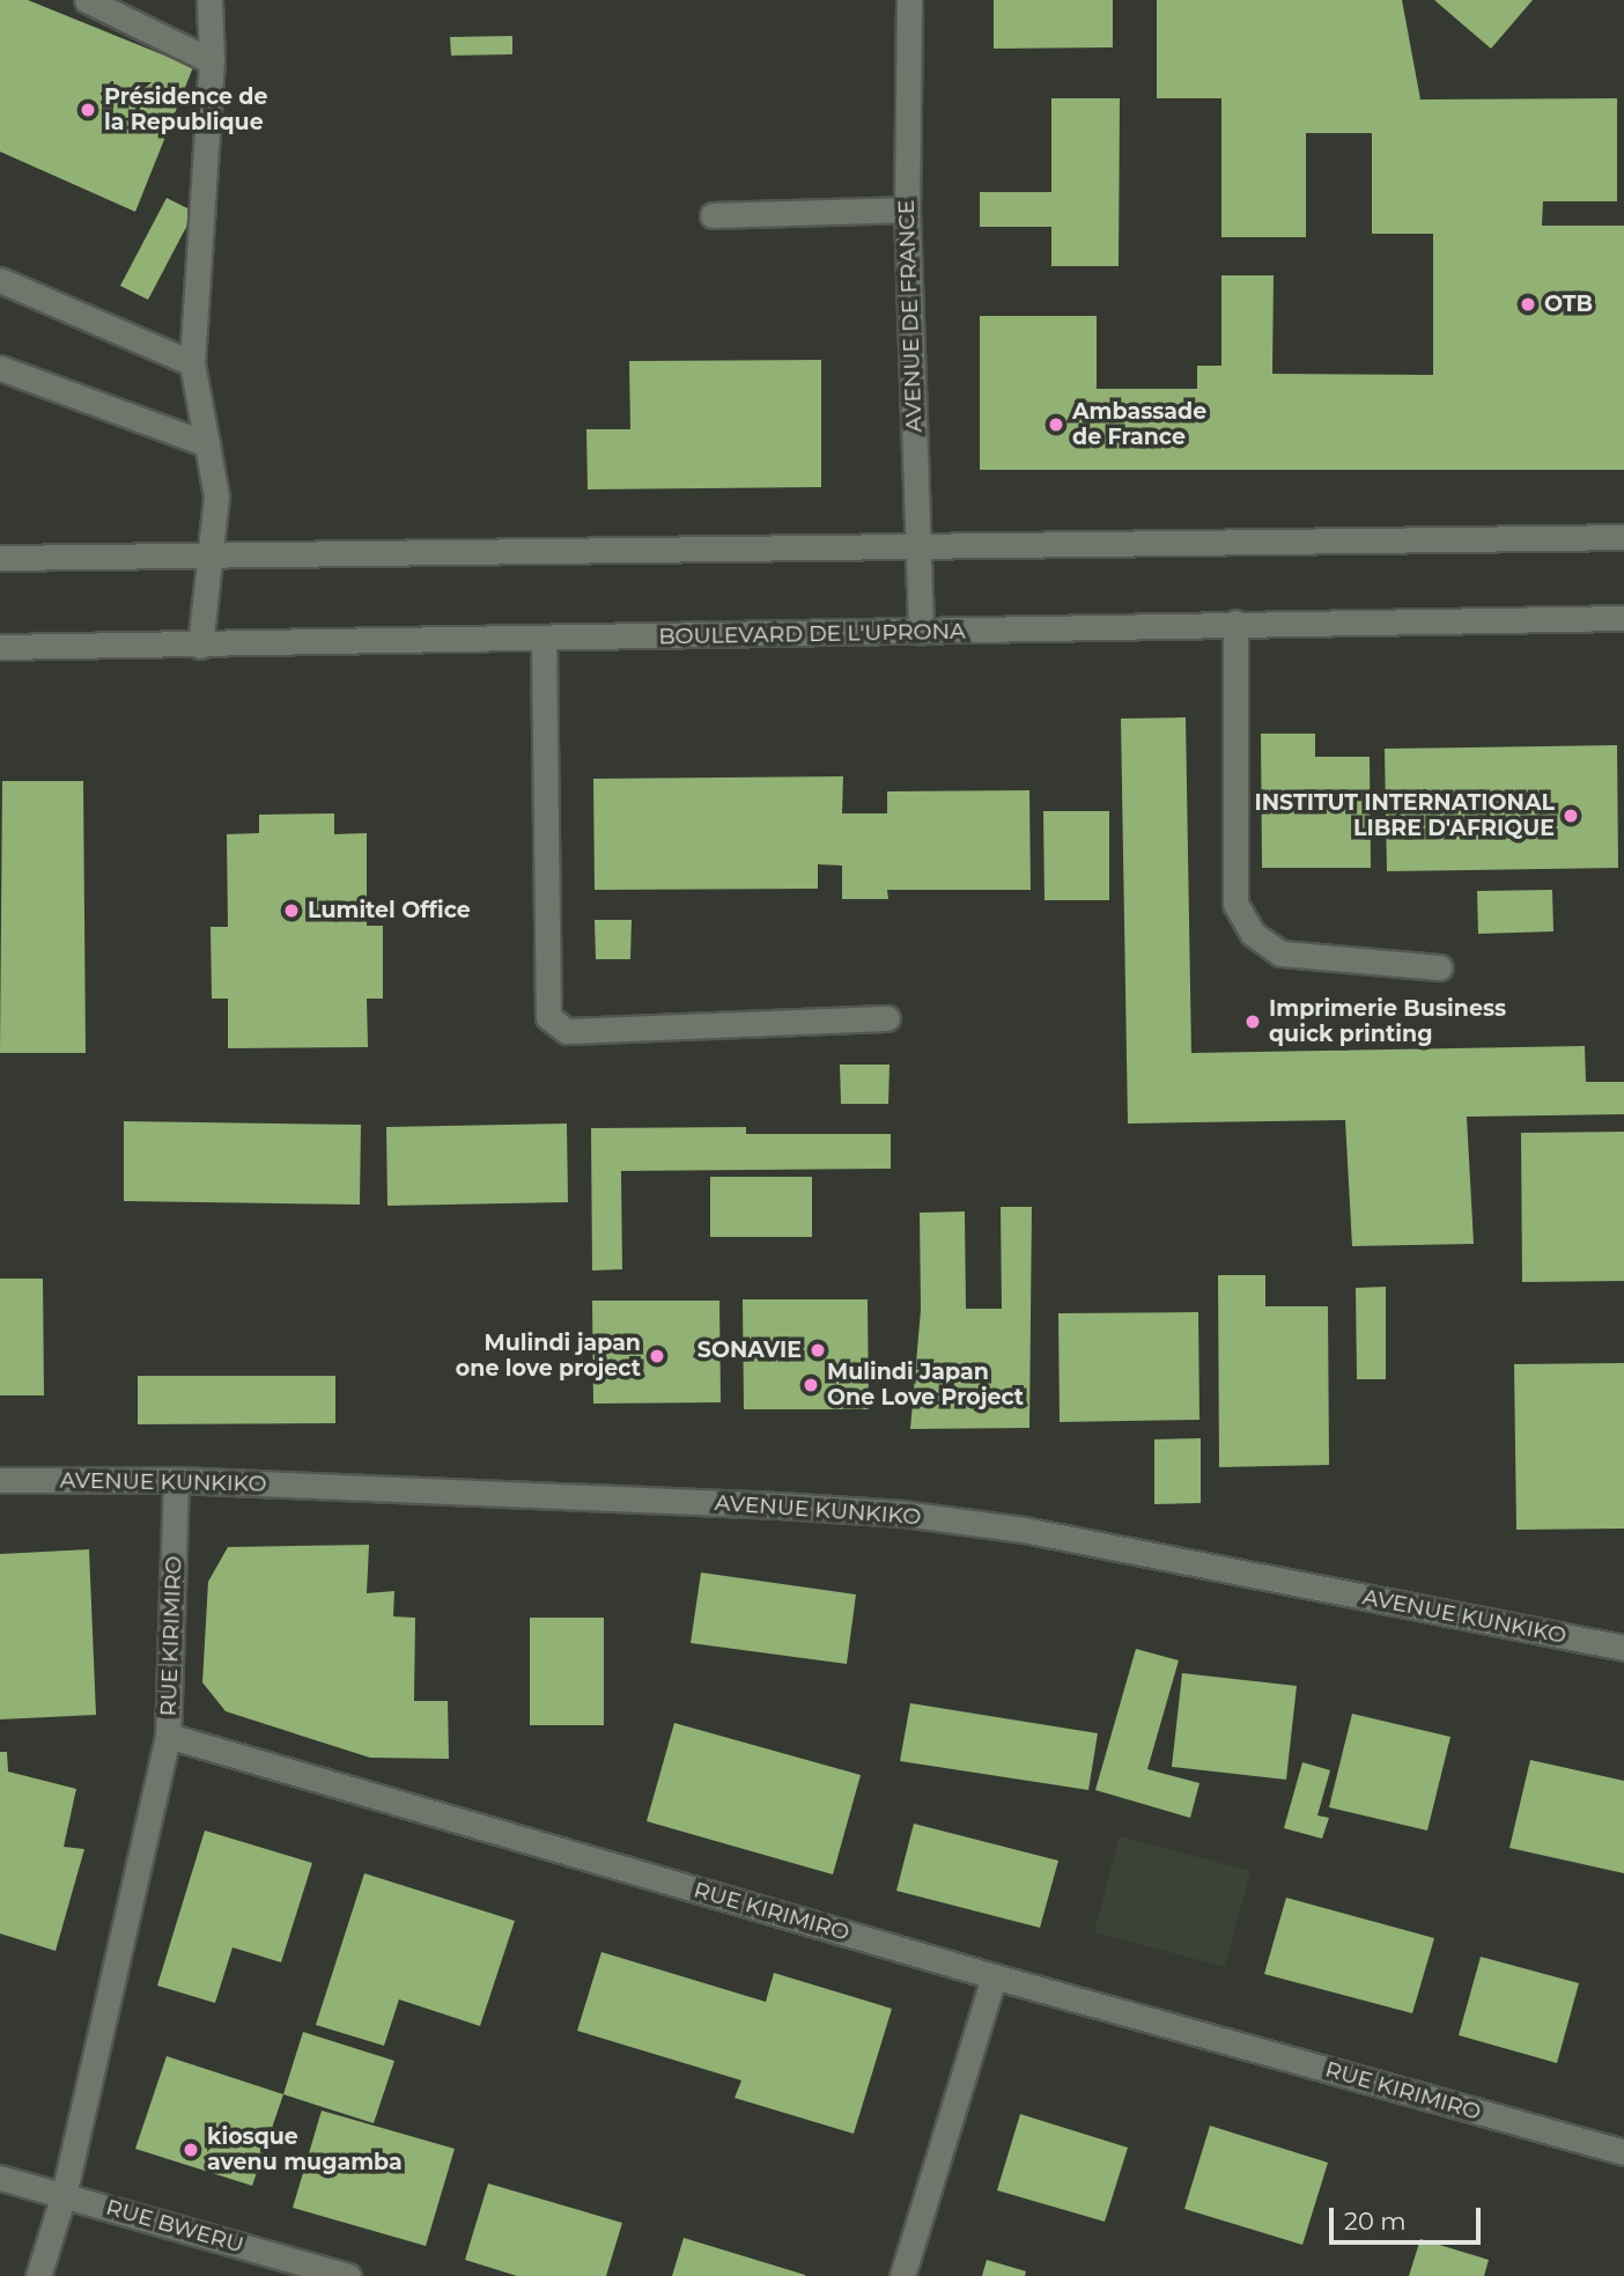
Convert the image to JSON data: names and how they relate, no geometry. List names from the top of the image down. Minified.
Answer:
{"streets":{"street":["AVENUE DE FRANCE","BOULEVARD DE L'UPRONA","AVENUE KUNKIKO","RUE KIRIMIRO","RUE BWERU"]},"crossings":[["AVENUE DE FRANCE","BOULEVARD DE L'UPRONA"],["AVENUE KUNKIKO","RUE KIRIMIRO"]],"places":["Présidence de la Republique","OTB","Ambassade de France","INSTITUT INTERNATIONAL LIBRE D'AFRIQUE","Lumitel Office","Imprimerie Business quick printing","SONAVIE","Mulindi japan one love project","Mulindi Japan One Love Project","kiosque avenu mugamba"],"scale_bar":"20 m"}
